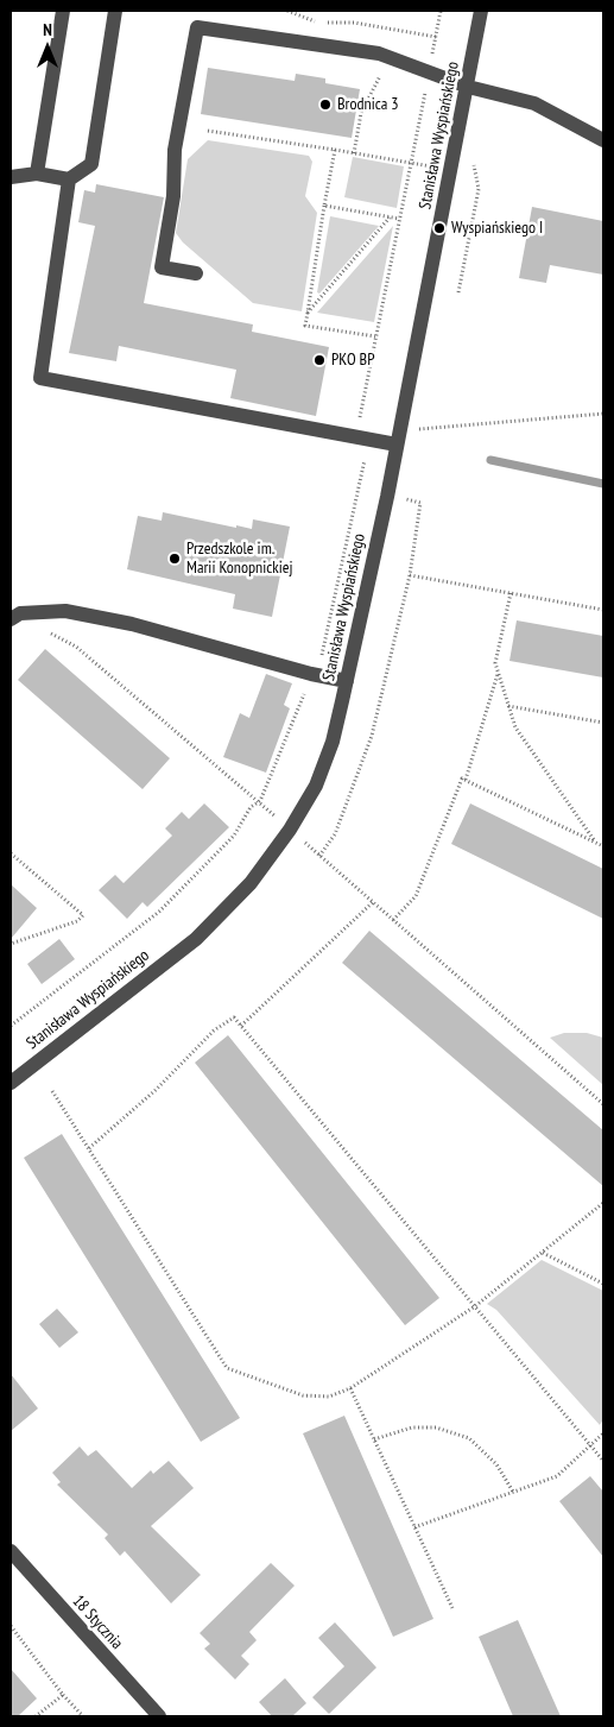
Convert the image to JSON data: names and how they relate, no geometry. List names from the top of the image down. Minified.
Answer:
{"streets":{"street":["Stanisława Wyspiańskiego","18 Stycznia"]},"places":["Brodnica 3","Wyspiańskiego I","PKO BP","Przedszkole im. Marii Konopnickiej"],"north":"top"}
